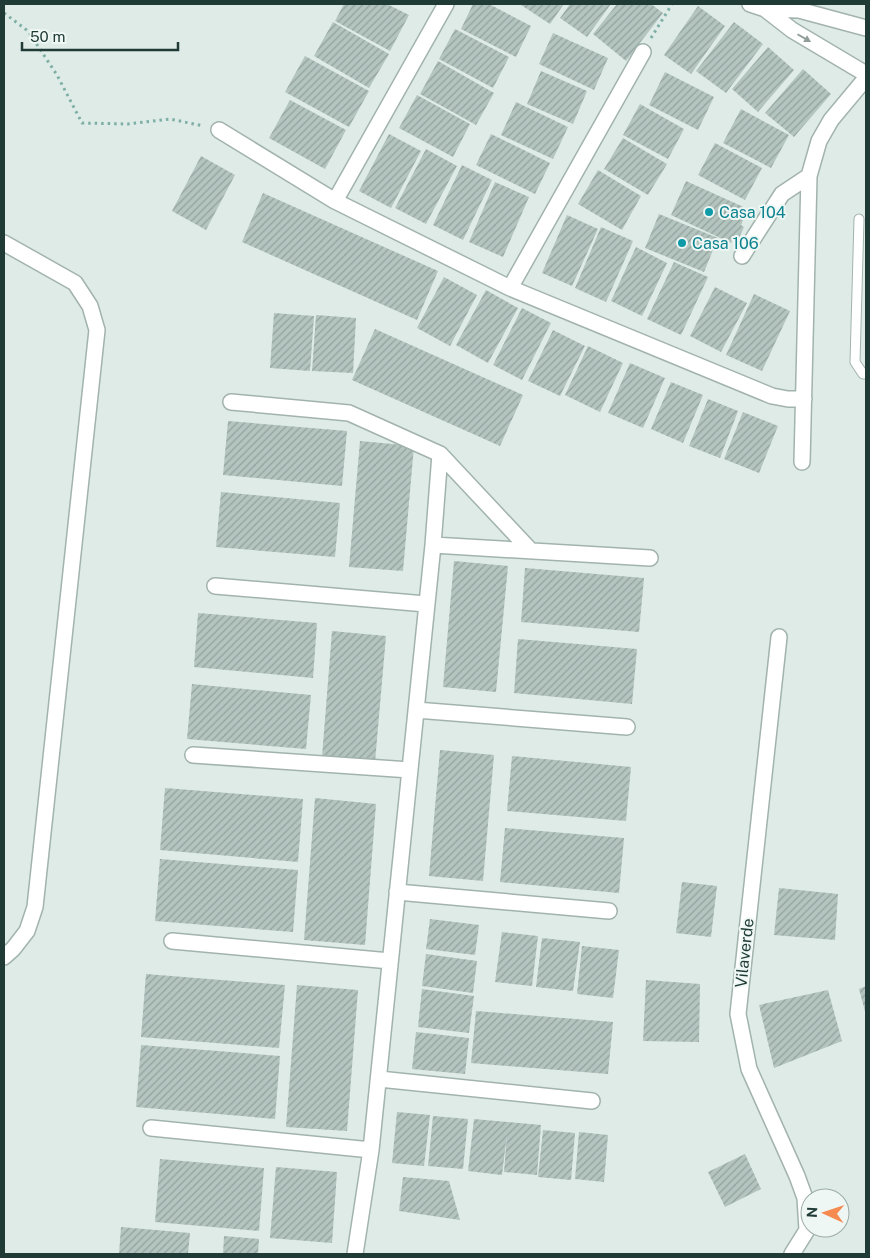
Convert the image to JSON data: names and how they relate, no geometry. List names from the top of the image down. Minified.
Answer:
{"streets":{"street":["Vilaverde"]},"places":["Casa 104","Casa 106"],"scale_bar":"50 m","north":"left"}
